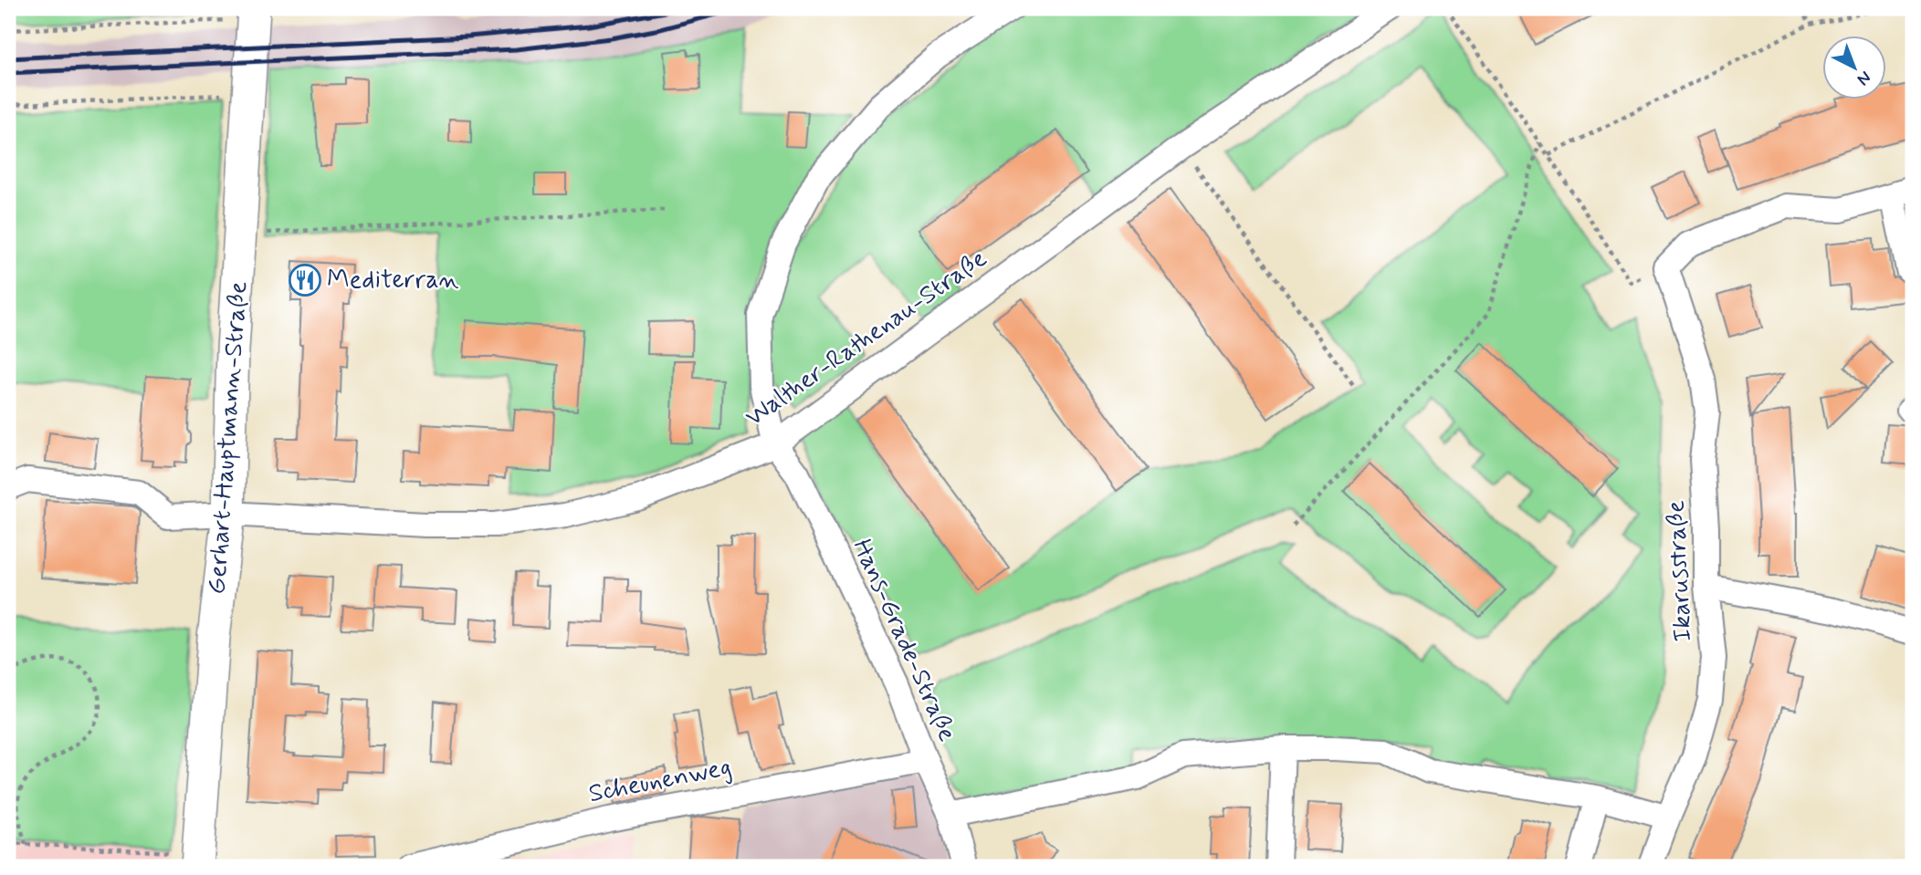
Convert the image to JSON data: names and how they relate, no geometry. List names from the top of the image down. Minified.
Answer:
{"streets":{"main road":["Gerhart-Hauptmann-Straße"],"street":["Walther-Rathenau-Straße","Ikarusstraße","Hans-Grade-Straße","Scheunenweg"]},"crossings":[["Walther-Rathenau-Straße","Gerhart-Hauptmann-Straße"],["Walther-Rathenau-Straße","Hans-Grade-Straße"],["Hans-Grade-Straße","Scheunenweg"]],"places":{"restaurant":["Mediterran"]},"north":"bottom right"}
